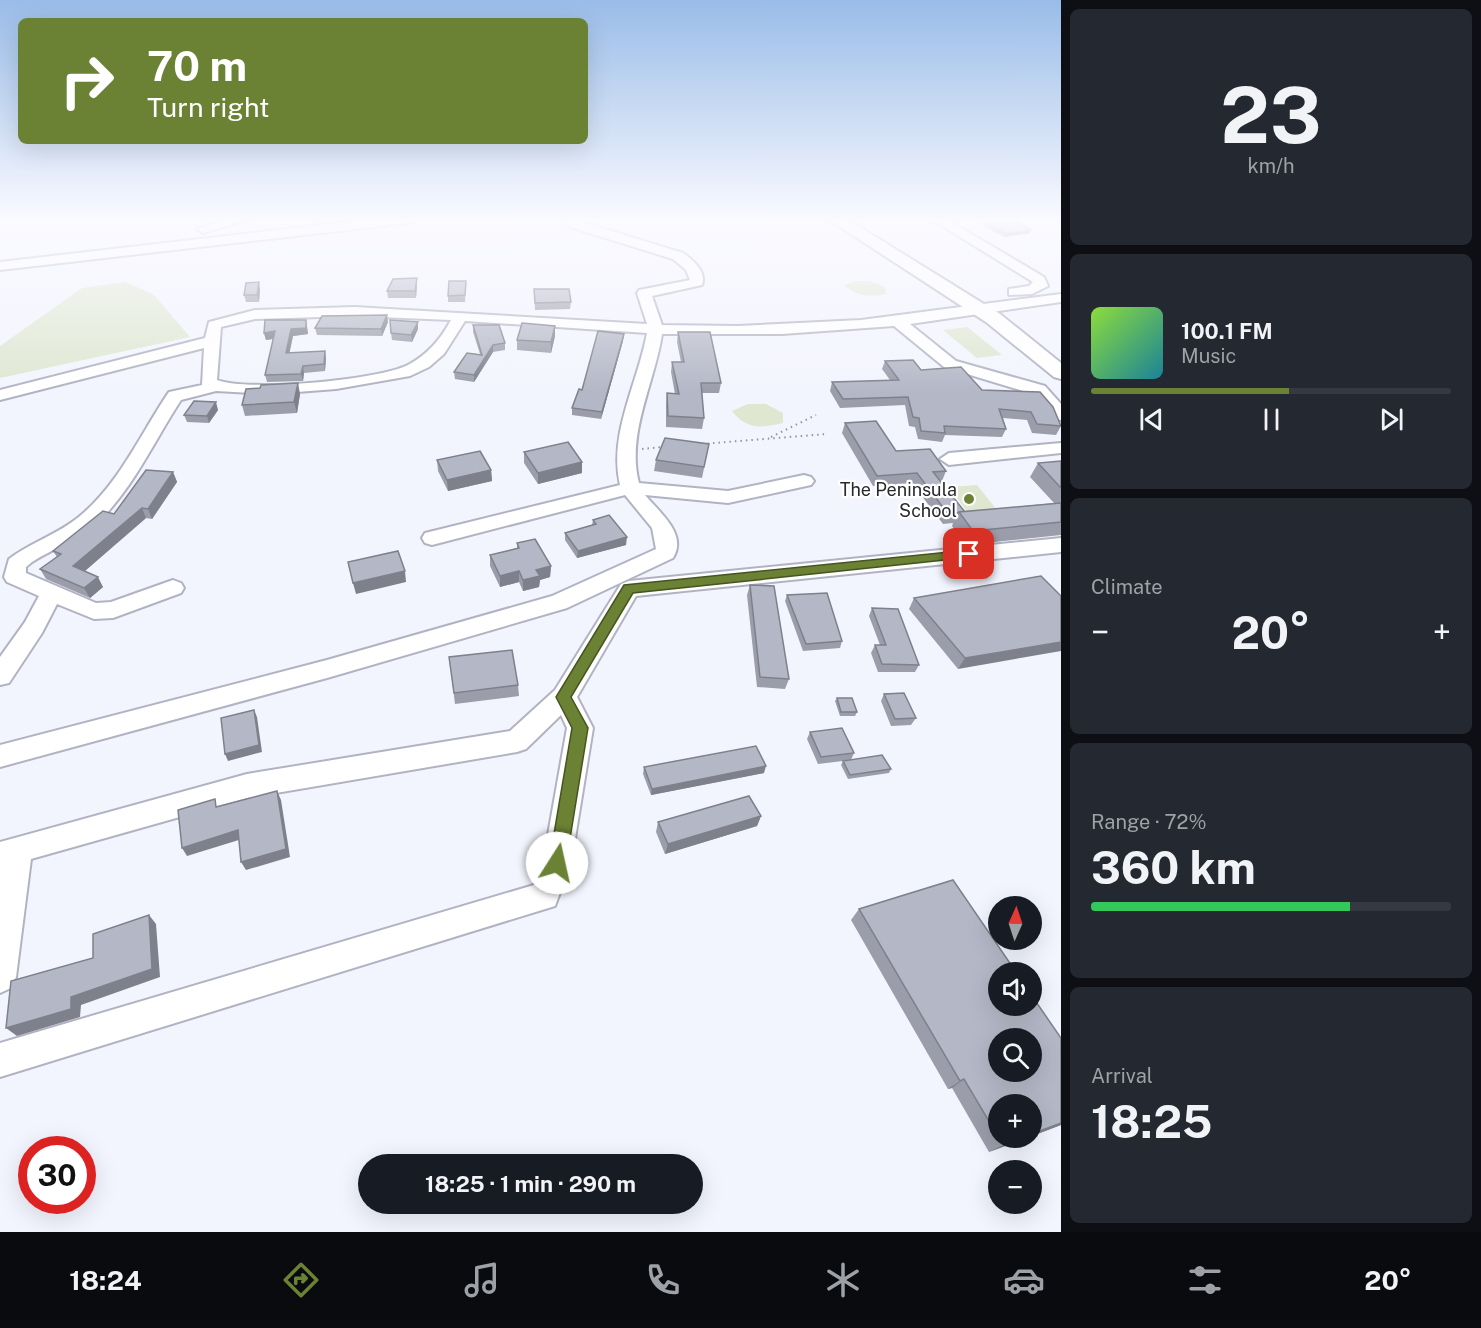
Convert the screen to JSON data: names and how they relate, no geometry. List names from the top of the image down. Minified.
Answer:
{"places":["The Peninsula School"],"north":"top","page":{"tile":[["23","km/h"],"Climate",["Range · 72%","360 km"],["Arrival","18:25"]],"turn":["70 m","Turn right"],"song":["100.1 FM","Music"],"heat":["−","20°","+"],"map_buttons":["+","−"],"limit":"30","trip":"18:25 · 1 min · 290 m","tabs":["18:24","20°"]}}
